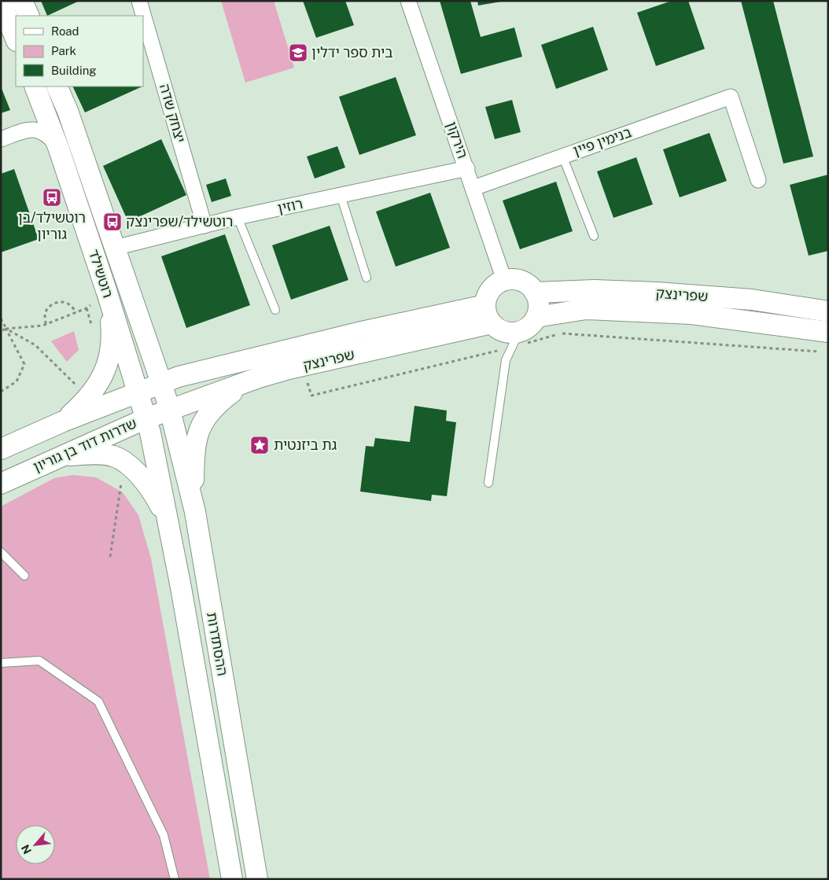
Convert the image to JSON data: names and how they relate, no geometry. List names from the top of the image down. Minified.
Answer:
{"streets":{"main road":["רוטשילד","שפרינצק","שדרות דוד בן גוריון","ההסתדרות"],"street":["יצחק שדה","הירקון","בנימין פיין","רוזין"]},"crossings":[["יצחק שדה","רוזין"],["הירקון","בנימין פיין"],["הירקון","רוזין"],["הירקון","שפרינצק"],["רוזין","רוטשילד"],["רוטשילד","שפרינצק"],["רוטשילד","שדרות דוד בן גוריון"],["רוטשילד","ההסתדרות"],["שפרינצק","שדרות דוד בן גוריון"],["שפרינצק","ההסתדרות"],["שדרות דוד בן גוריון","ההסתדרות"]],"places":{"school or university":["בית ספר ידלין"],"bus stop":["רוטשילד/בן גוריון","רוטשילד/שפרינצק"],"place":["גת ביזנטית"]},"legend":["Road","Park","Building"],"north":"bottom left"}
